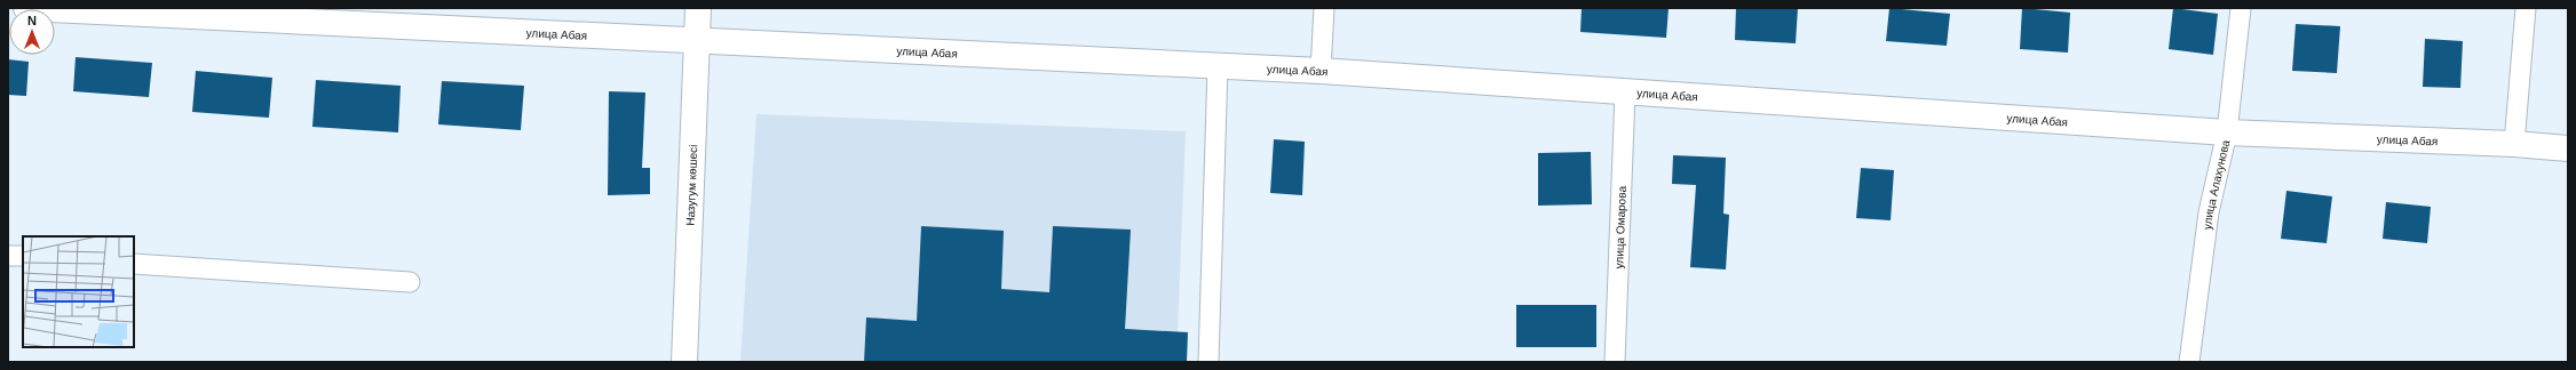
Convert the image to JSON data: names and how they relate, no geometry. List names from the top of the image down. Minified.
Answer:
{"streets":{"street":["улица Абая","Назугум көшесі","улица Алахунова","улица Омарова"]},"crossings":[["улица Абая","Назугум көшесі"],["улица Абая","улица Алахунова"],["улица Абая","улица Омарова"]],"north":"top"}
